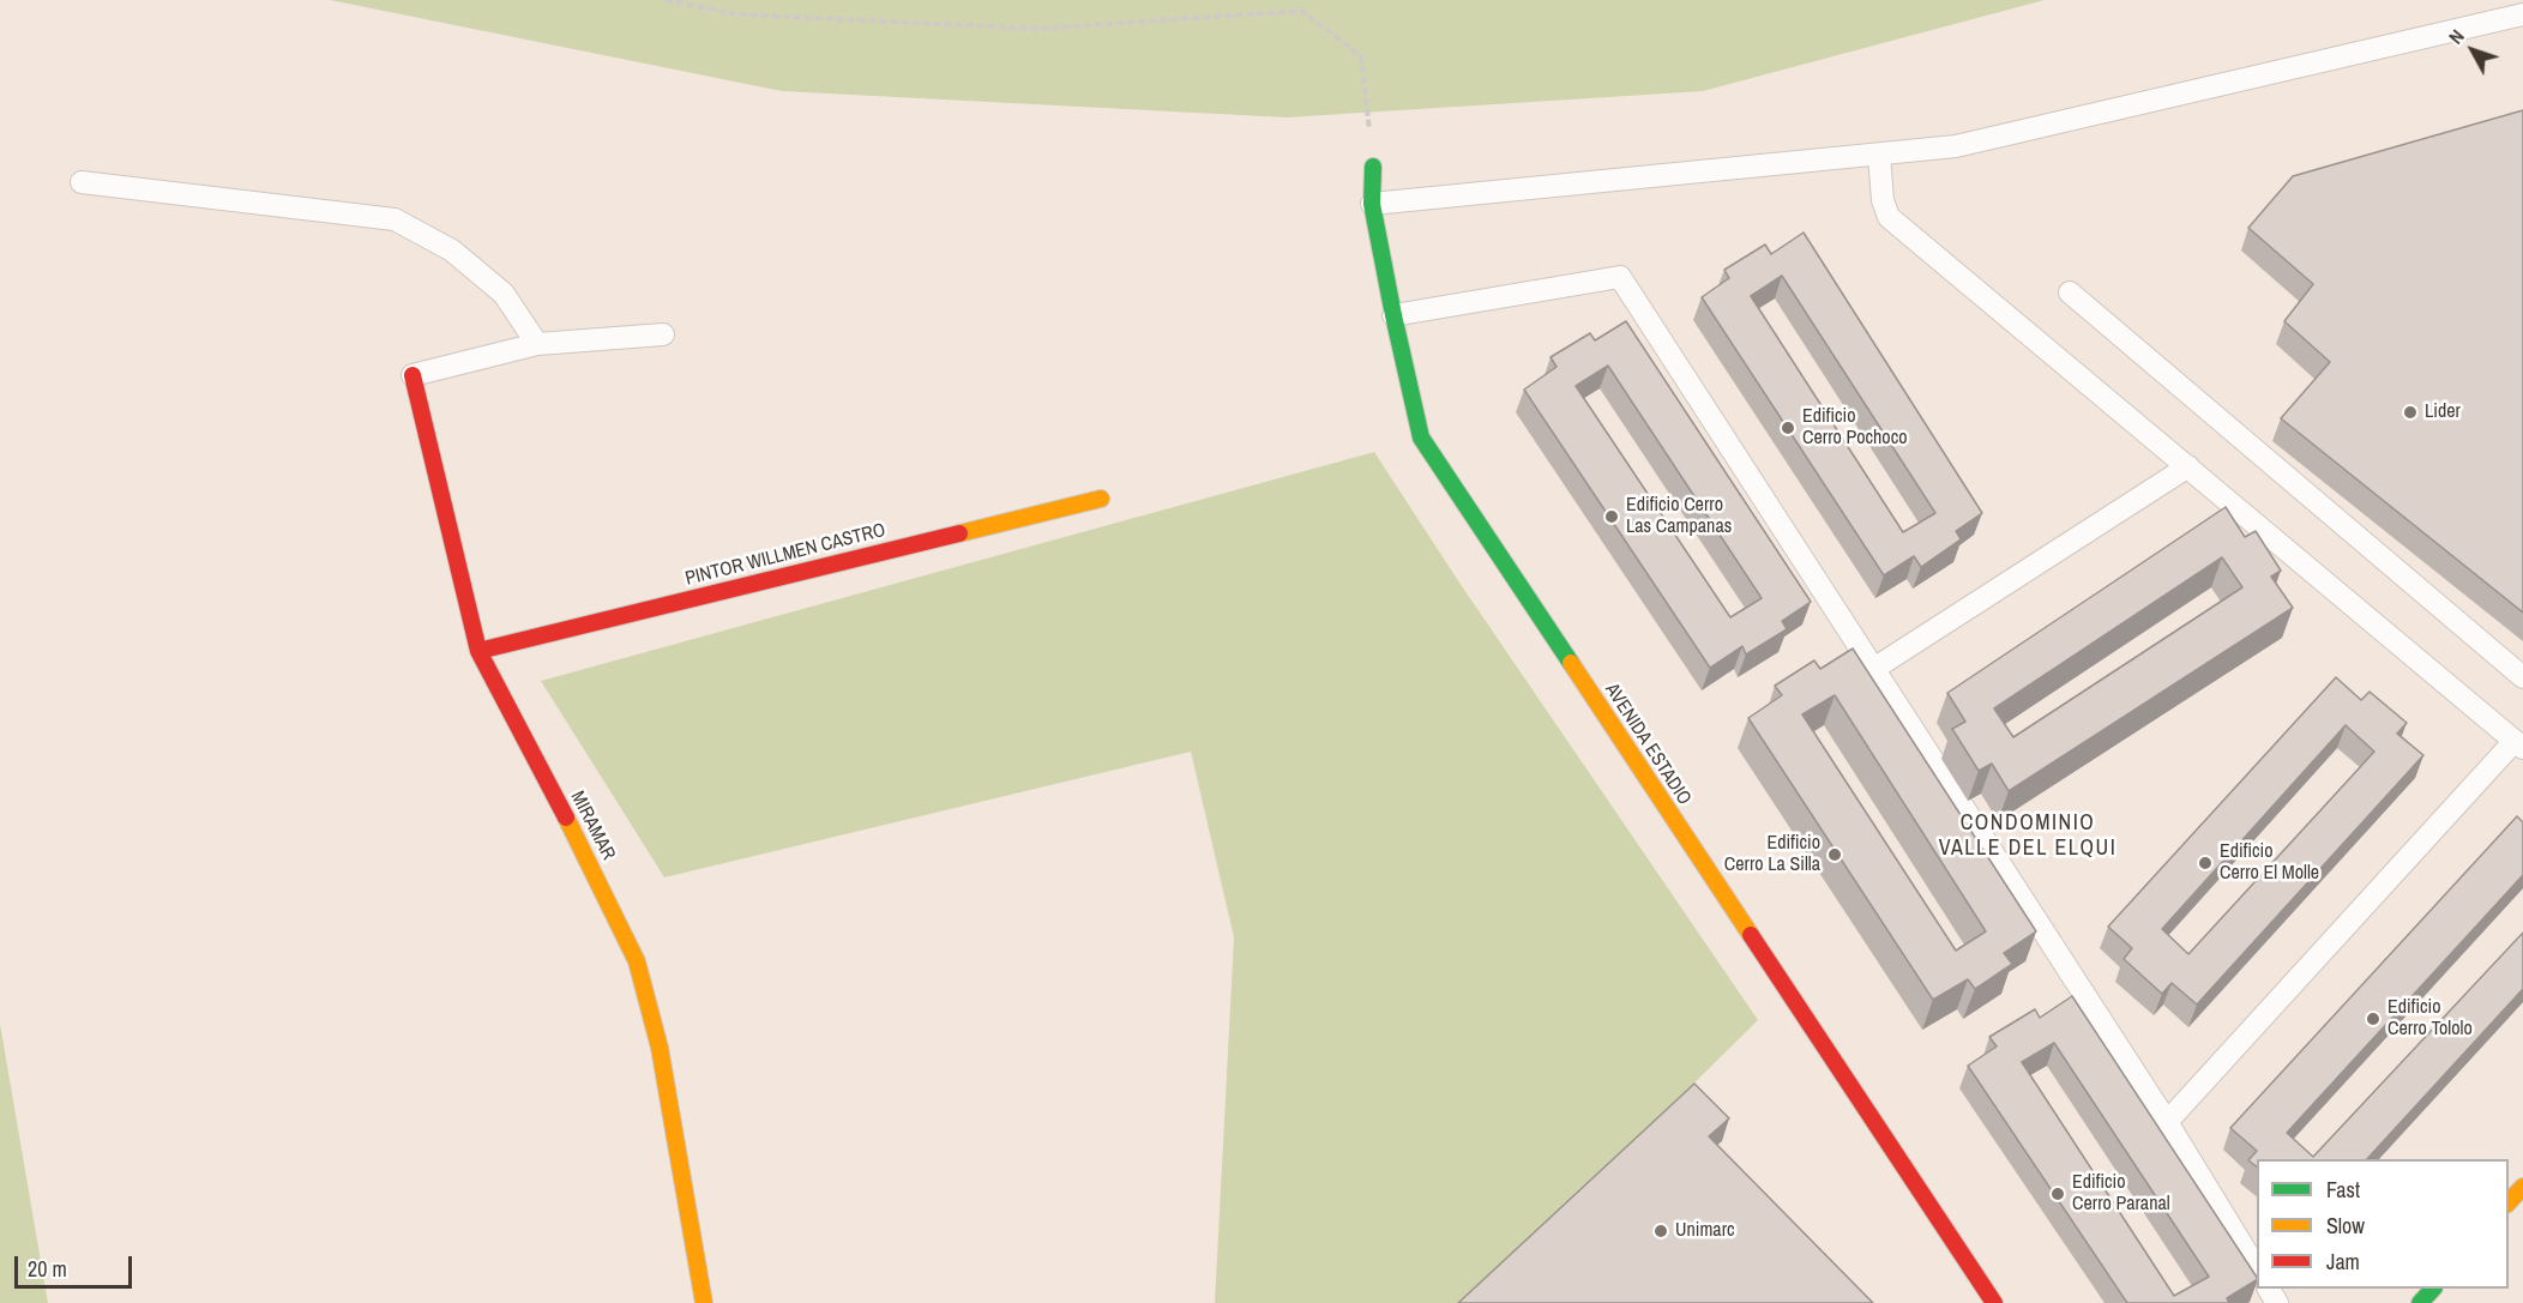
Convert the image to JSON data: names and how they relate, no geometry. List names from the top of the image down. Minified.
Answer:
{"streets":{"street":["PINTOR WILLMEN CASTRO","AVENIDA ESTADIO","MIRAMAR"]},"crossings":[["PINTOR WILLMEN CASTRO","MIRAMAR"]],"districts":["CONDOMINIO VALLE DEL ELQUI"],"places":["Lider","Edificio Cerro Pochoco","Edificio Cerro Las Campanas","Edificio Cerro La Silla","Edificio Cerro El Molle","Edificio Cerro Tololo","Edificio Cerro Paranal","Unimarc"],"legend":["Fast","Slow","Jam"],"scale_bar":"20 m","north":"top left"}
